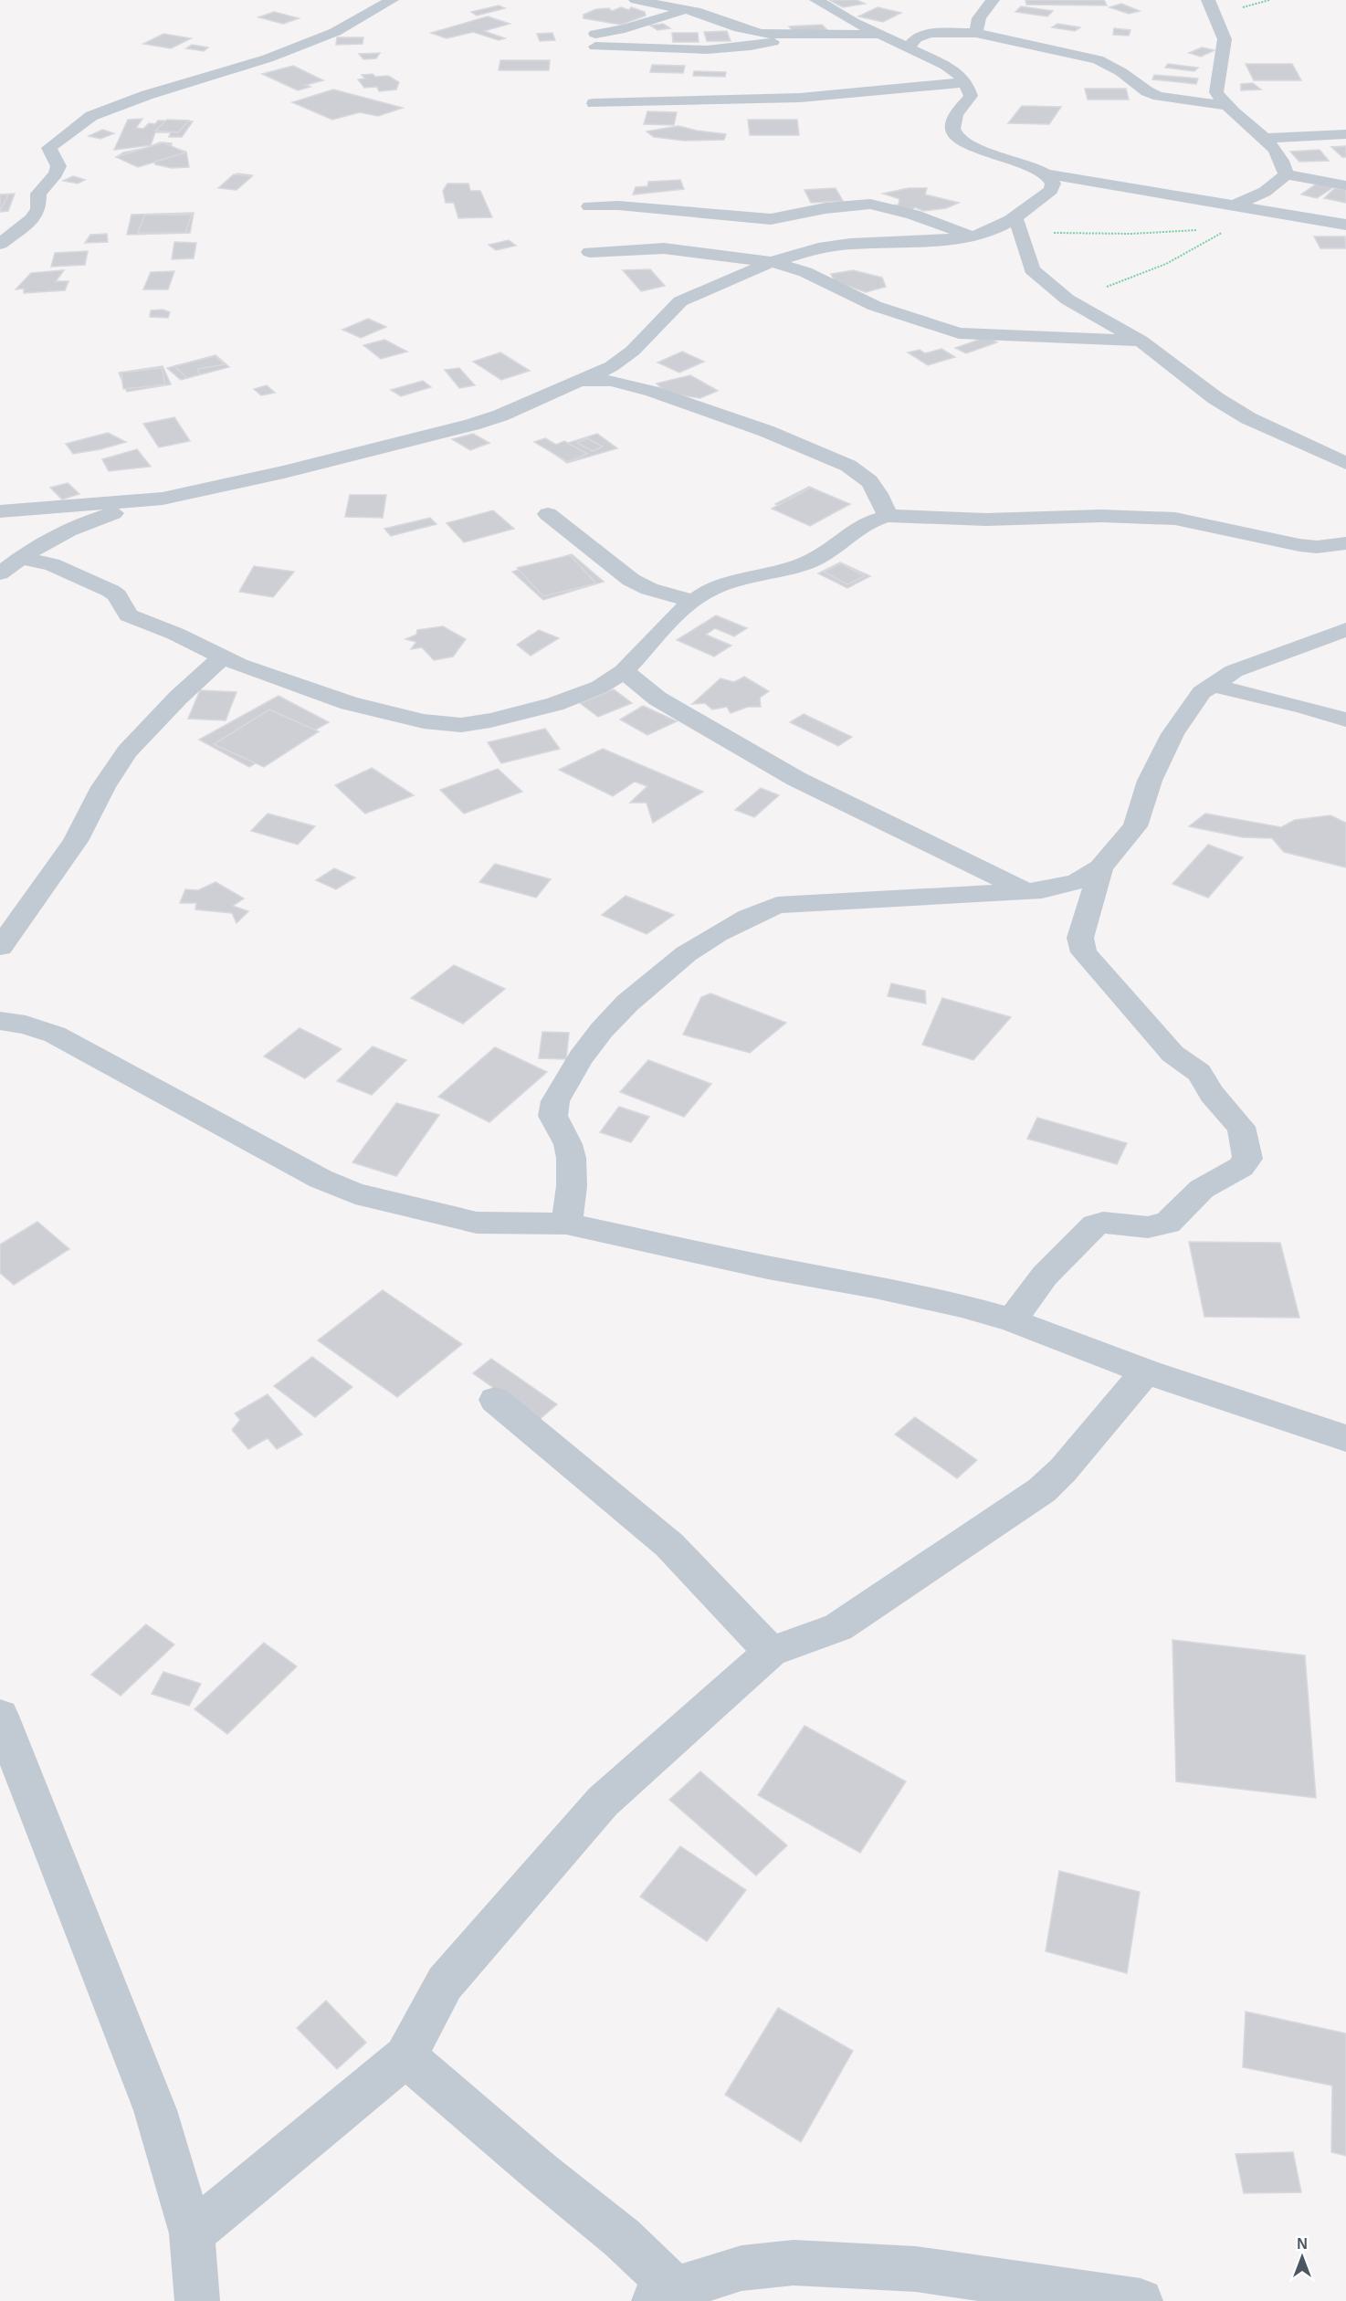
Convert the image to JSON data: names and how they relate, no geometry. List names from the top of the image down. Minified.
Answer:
{"north":"top"}
